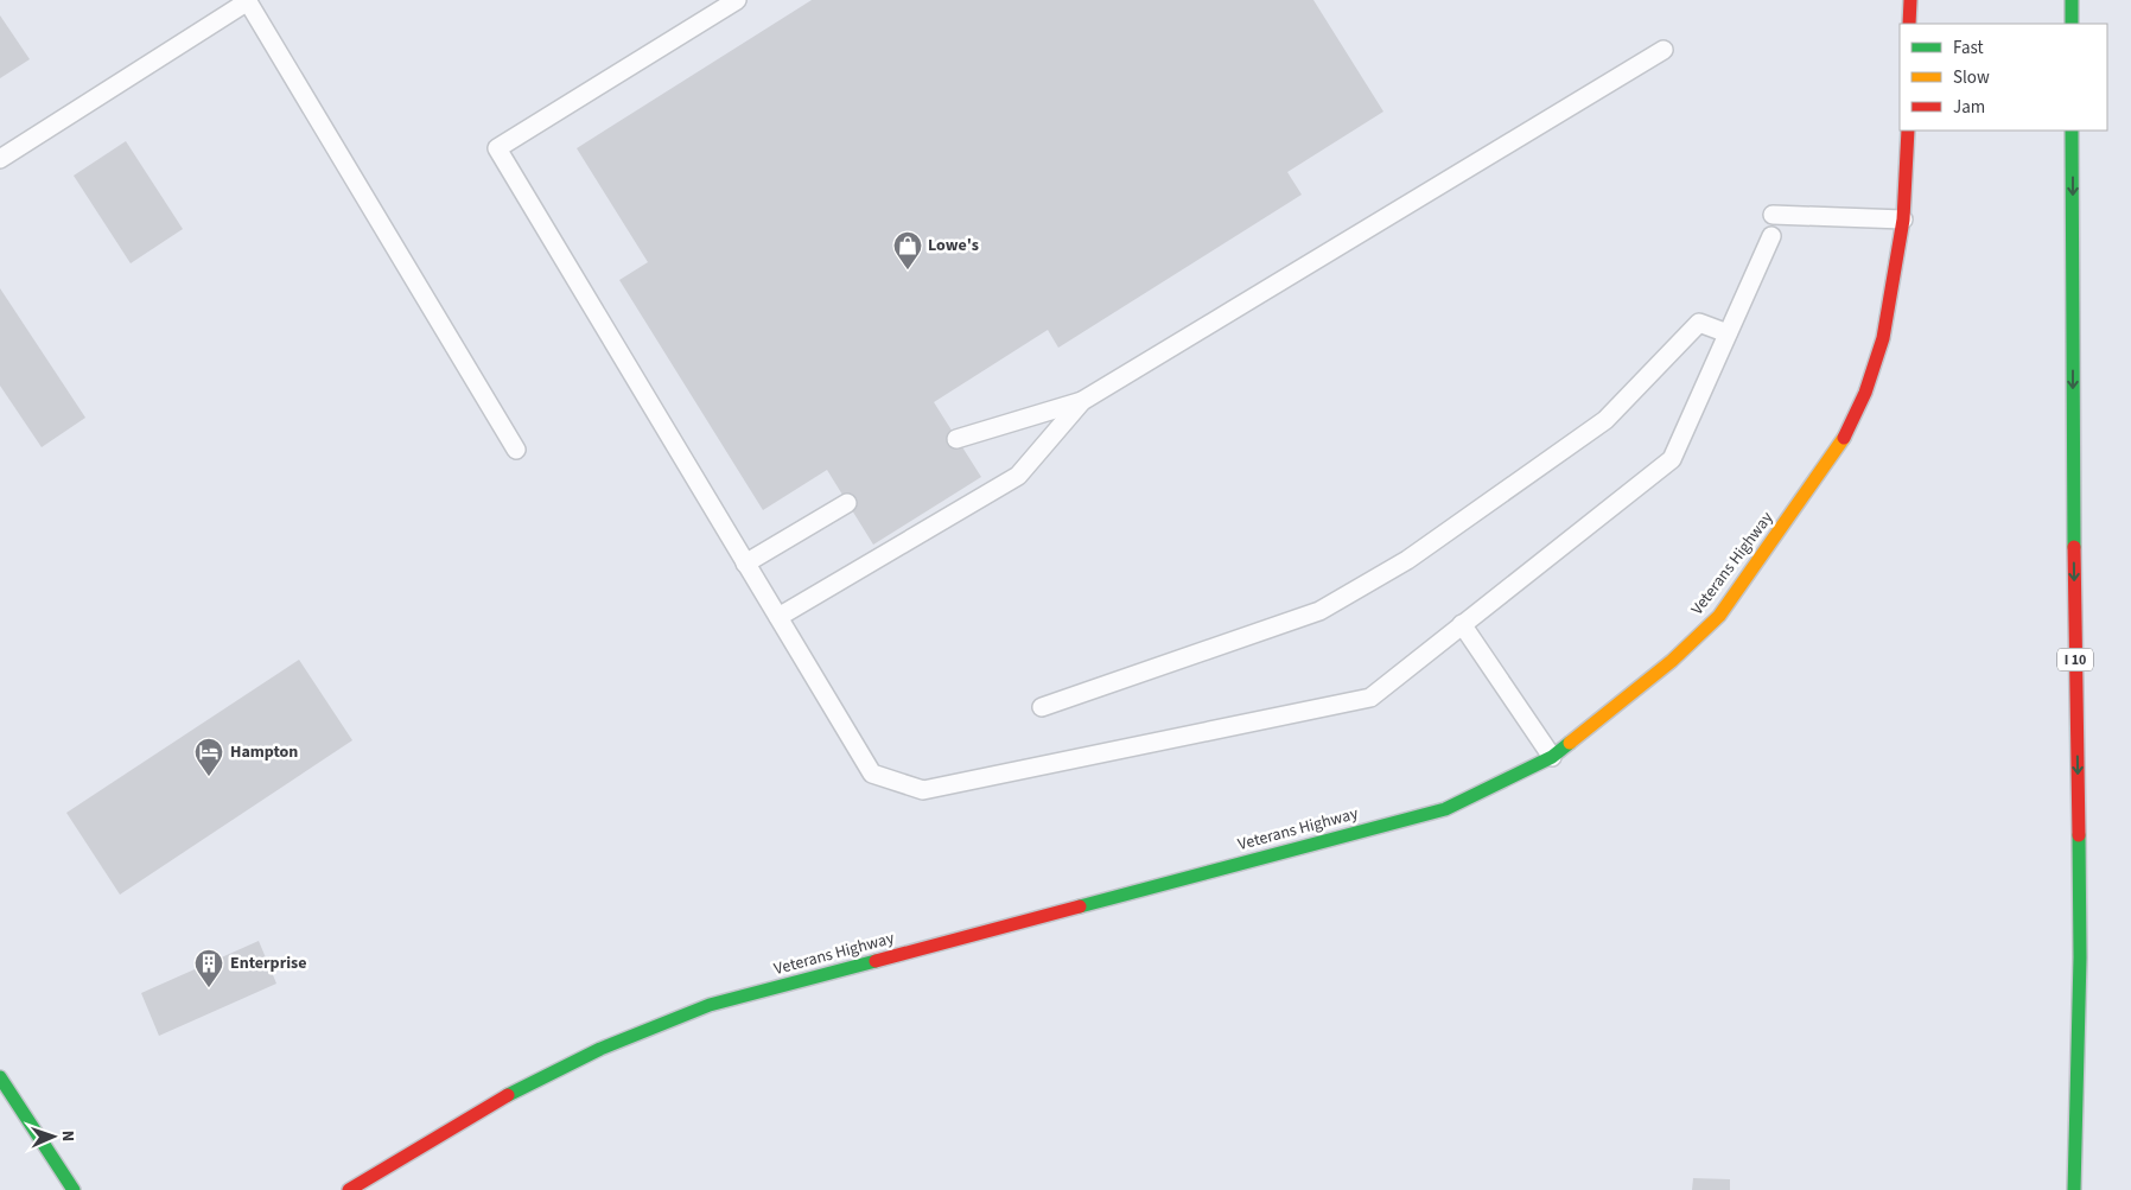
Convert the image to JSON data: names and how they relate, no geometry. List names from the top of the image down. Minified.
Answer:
{"streets":{"main road":["Veterans Highway","I 10"]},"places":{"shop":["Lowe's"],"hotel":["Hampton"],"building":["Enterprise"]},"legend":["Fast","Slow","Jam"],"north":"right"}
